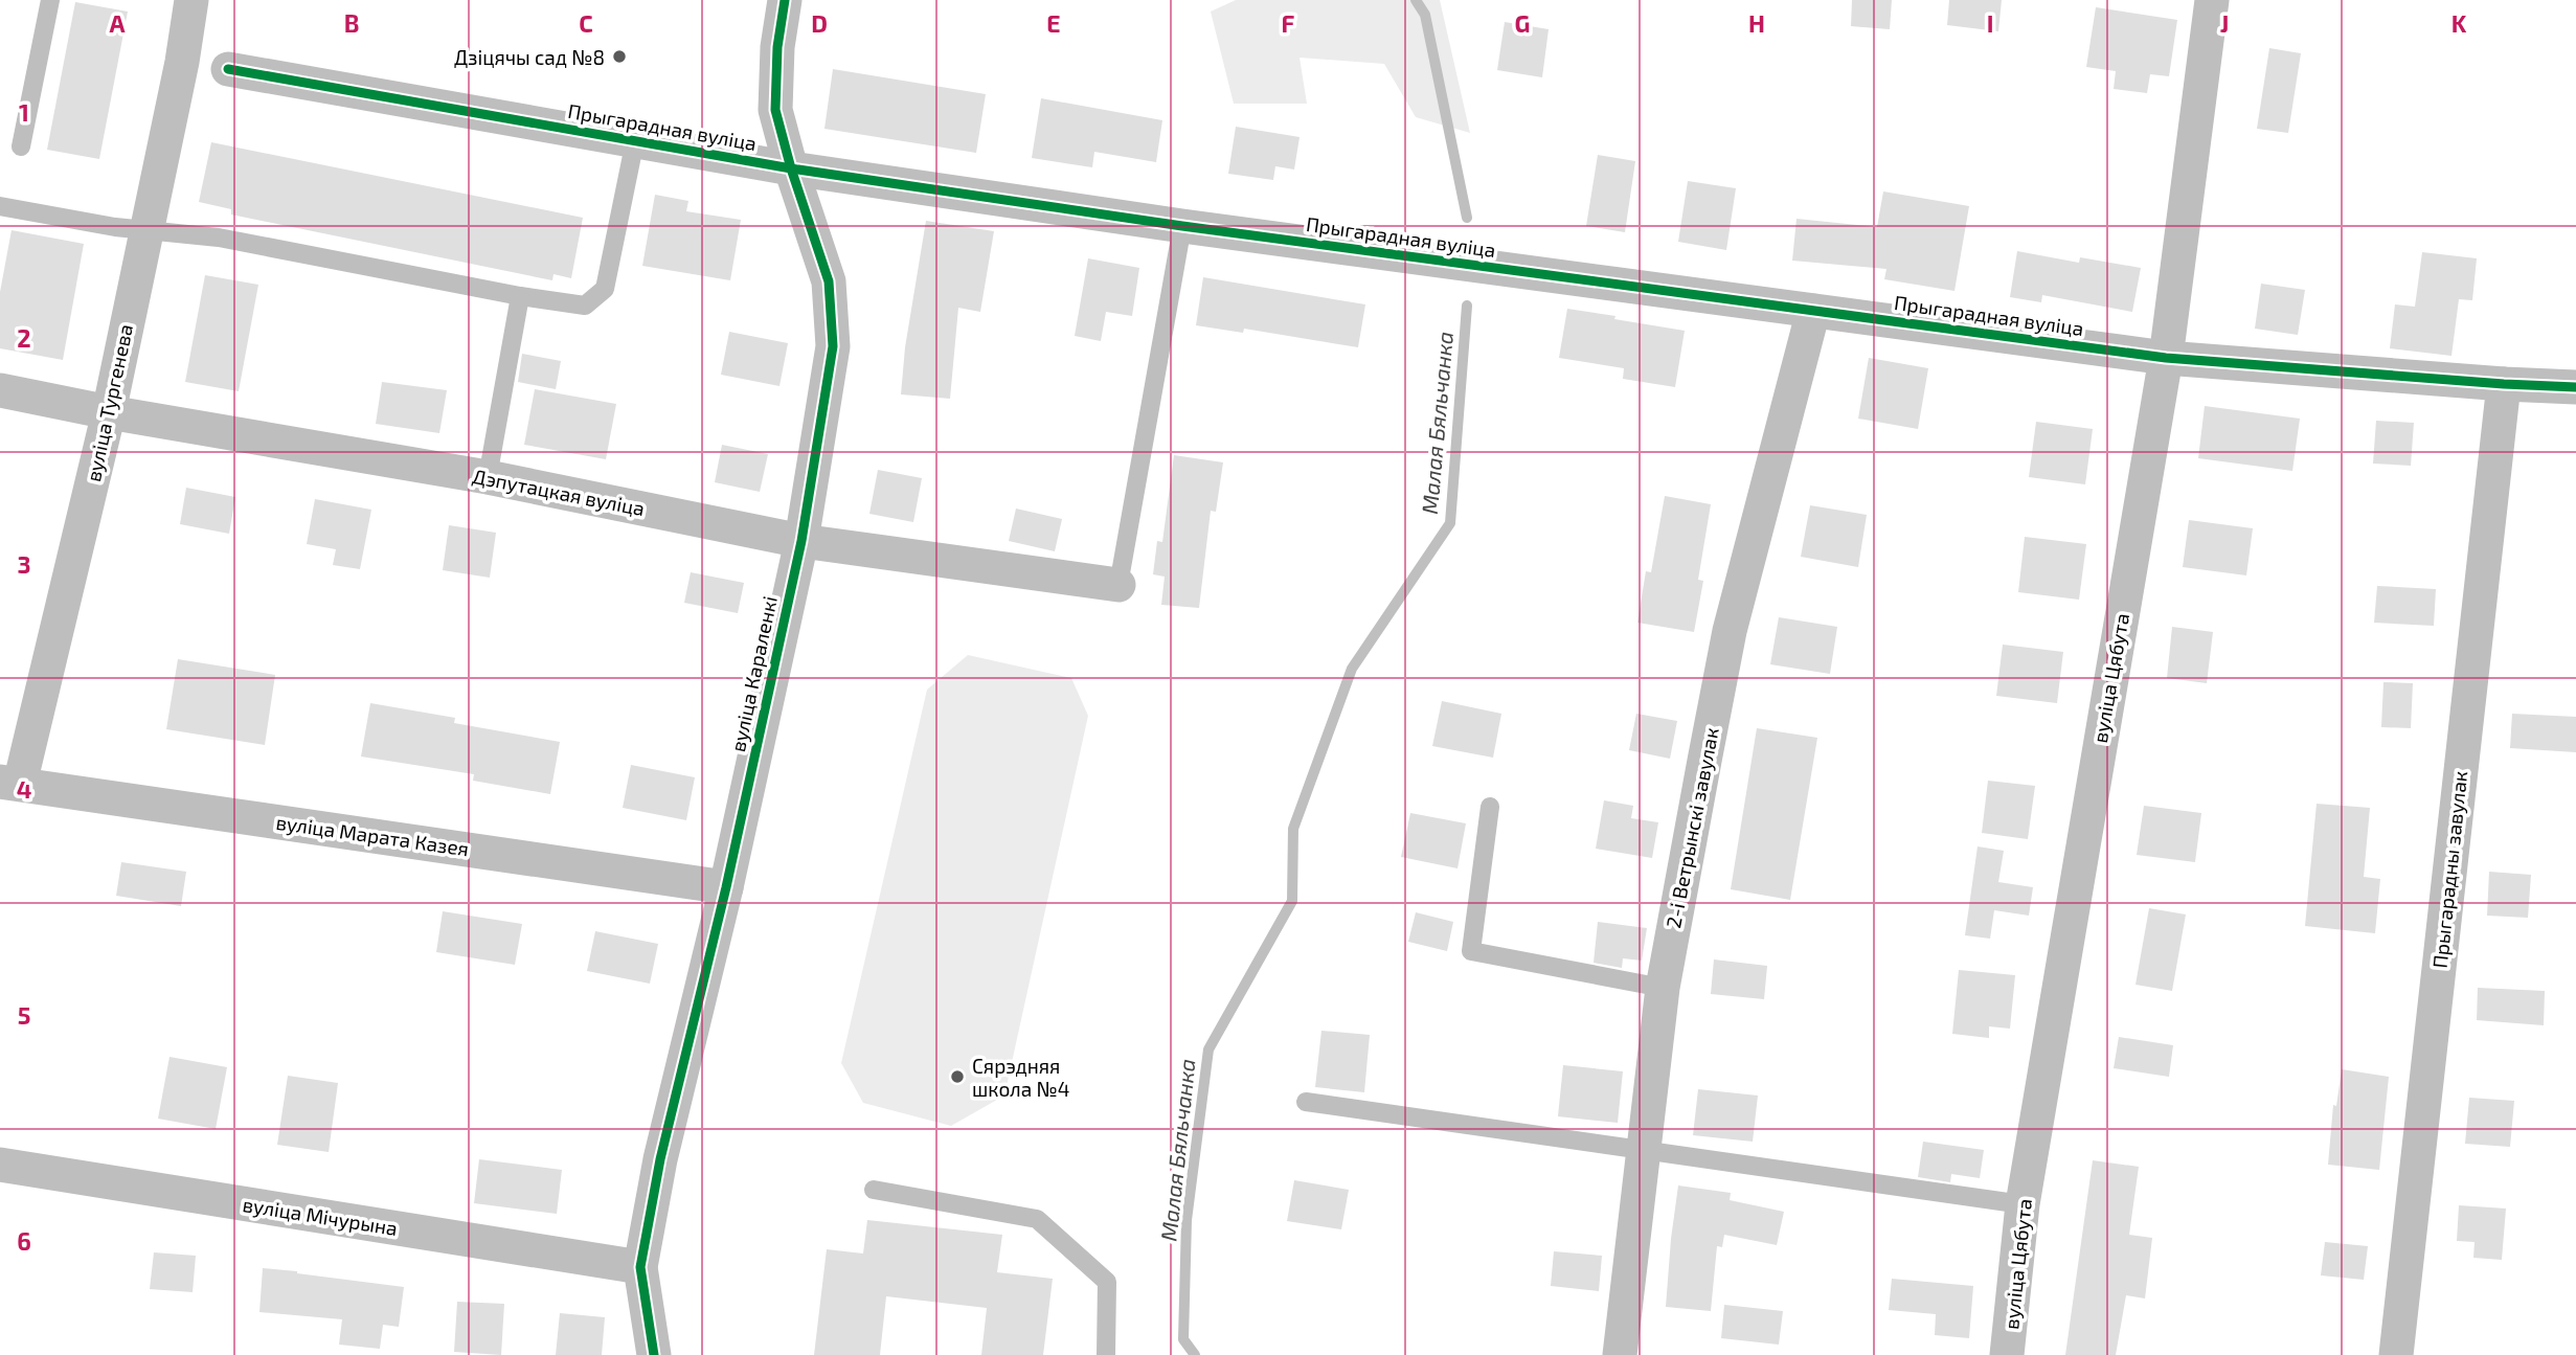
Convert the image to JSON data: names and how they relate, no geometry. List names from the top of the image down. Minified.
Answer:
{"streets":{"street":["Прыгарадная вуліца","вуліца Тургенева","Дэпутацкая вуліца","вуліца Караленкі","вуліца Цябута","2-і Ветрынскі завулак","вуліца Марата Казея","Прыгарадны завулак","вуліца Мічурына"]},"crossings":[["Прыгарадная вуліца","вуліца Караленкі"],["Прыгарадная вуліца","вуліца Цябута"],["Прыгарадная вуліца","2-і Ветрынскі завулак"],["Прыгарадная вуліца","Прыгарадны завулак"],["вуліца Тургенева","Дэпутацкая вуліца"],["вуліца Тургенева","вуліца Марата Казея"],["Дэпутацкая вуліца","вуліца Караленкі"],["вуліца Караленкі","вуліца Марата Казея"],["вуліца Караленкі","вуліца Мічурына"]],"water":["Малая Бяльчанка"],"places":["Дзіцячы сад №8","Сярэдняя школа №4"],"grid":{"columns":["A","B","C","D","E","F","G","H","I","J","K"],"rows":["1","2","3","4","5","6"]}}
